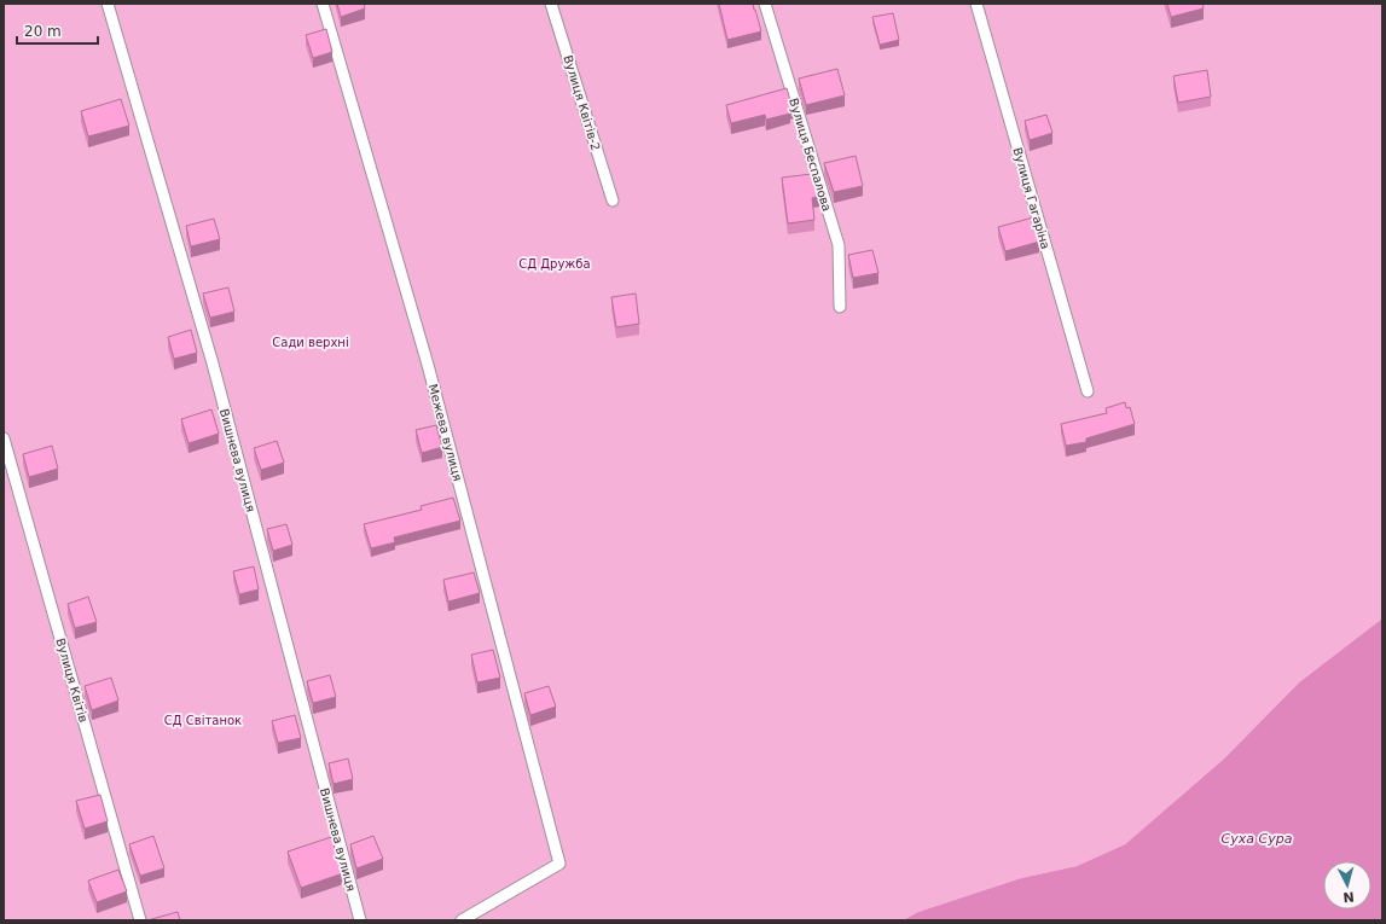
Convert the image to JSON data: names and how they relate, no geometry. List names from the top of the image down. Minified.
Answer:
{"streets":{"lane":["Вулиця Квітів-2","Вулиця Беспалова","Вулиця Гагаріна","Межева вулиця","Вишнева вулиця","Вулиця Квітів"]},"water":["Суха Сура"],"parks":["СД Дружба","Сади верхні","СД Світанок"],"scale_bar":"20 m","north":"bottom"}
